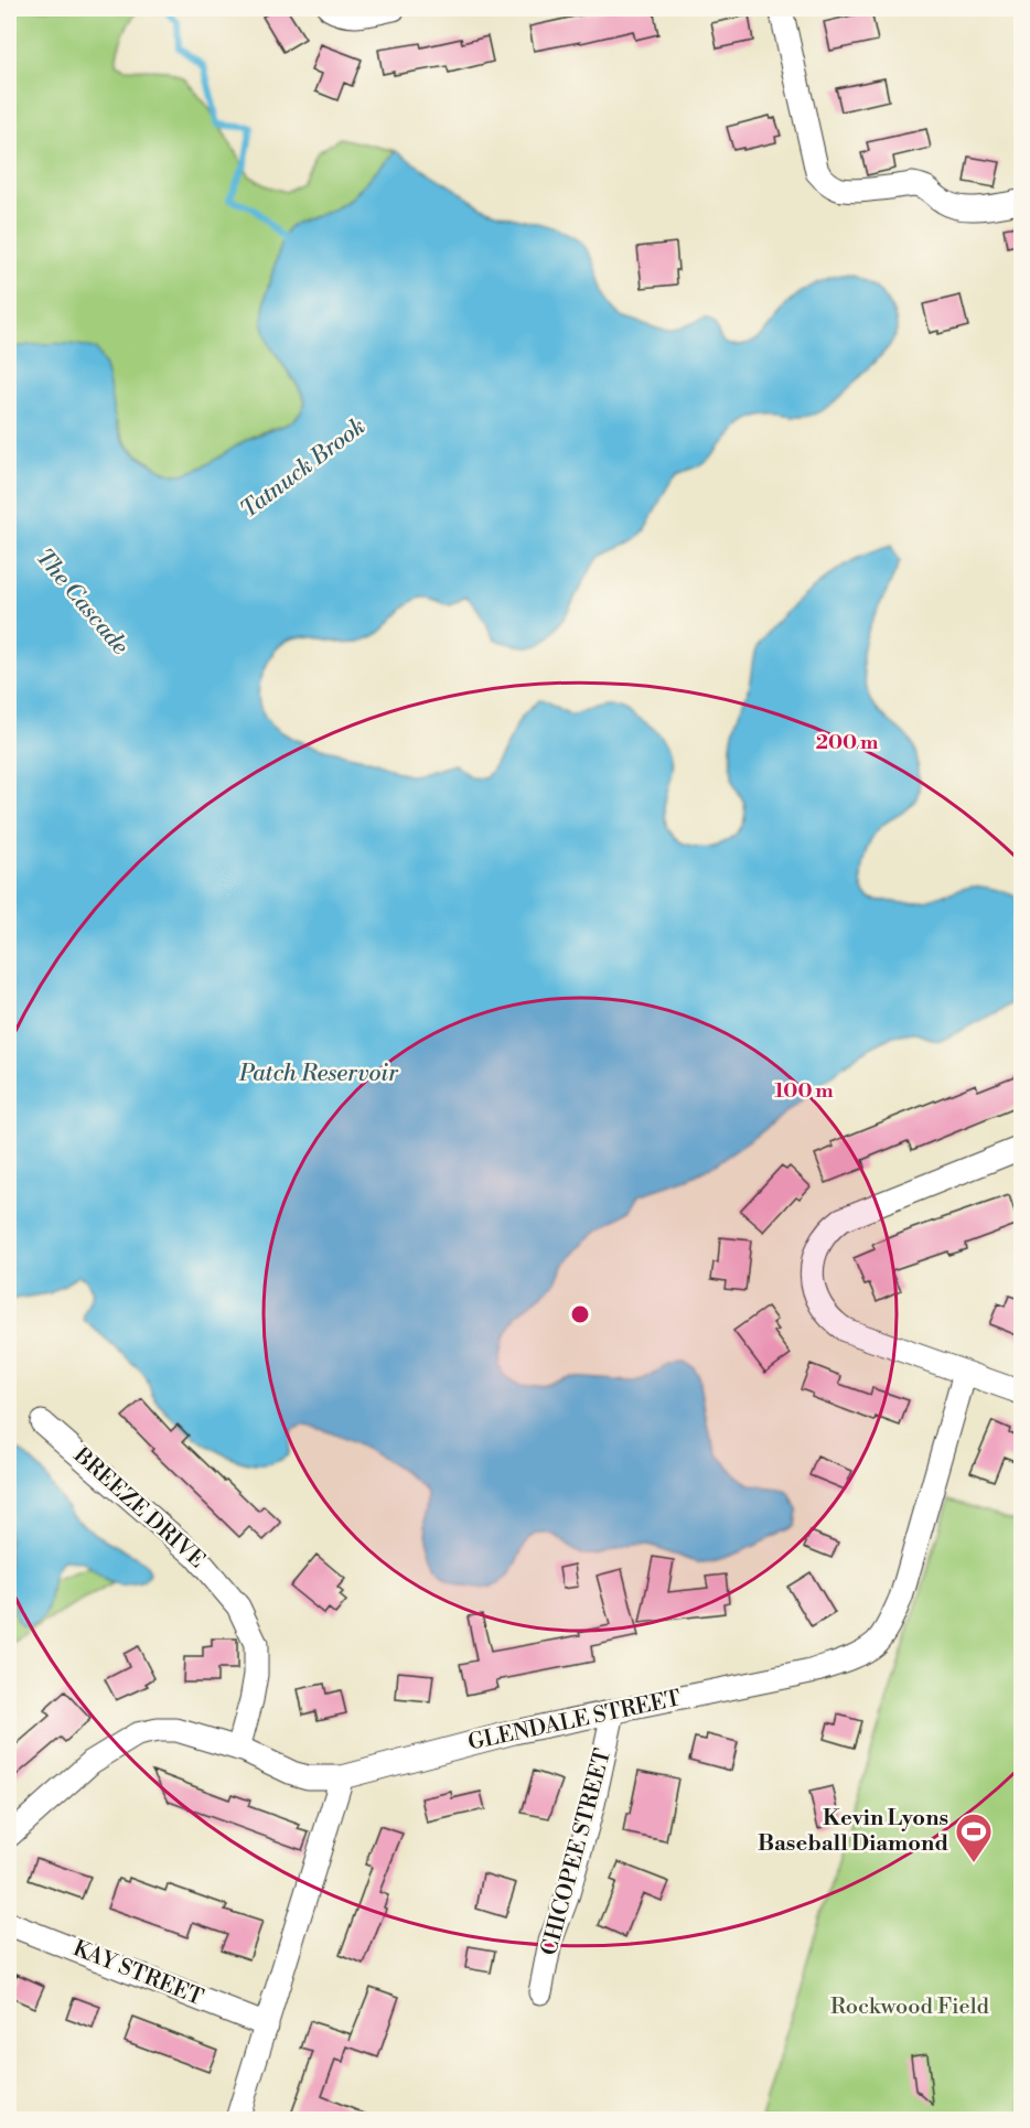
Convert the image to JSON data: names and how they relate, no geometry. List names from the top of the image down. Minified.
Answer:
{"streets":{"street":["BREEZE DRIVE","GLENDALE STREET","CHICOPEE STREET","KAY STREET"]},"crossings":[["BREEZE DRIVE","GLENDALE STREET"],["GLENDALE STREET","CHICOPEE STREET"]],"water":["Tatnuck Brook","The Cascade","Patch Reservoir"],"parks":["Rockwood Field"],"places":{"sports":["Kevin Lyons Baseball Diamond"]},"rings":["200 m","100 m"]}
